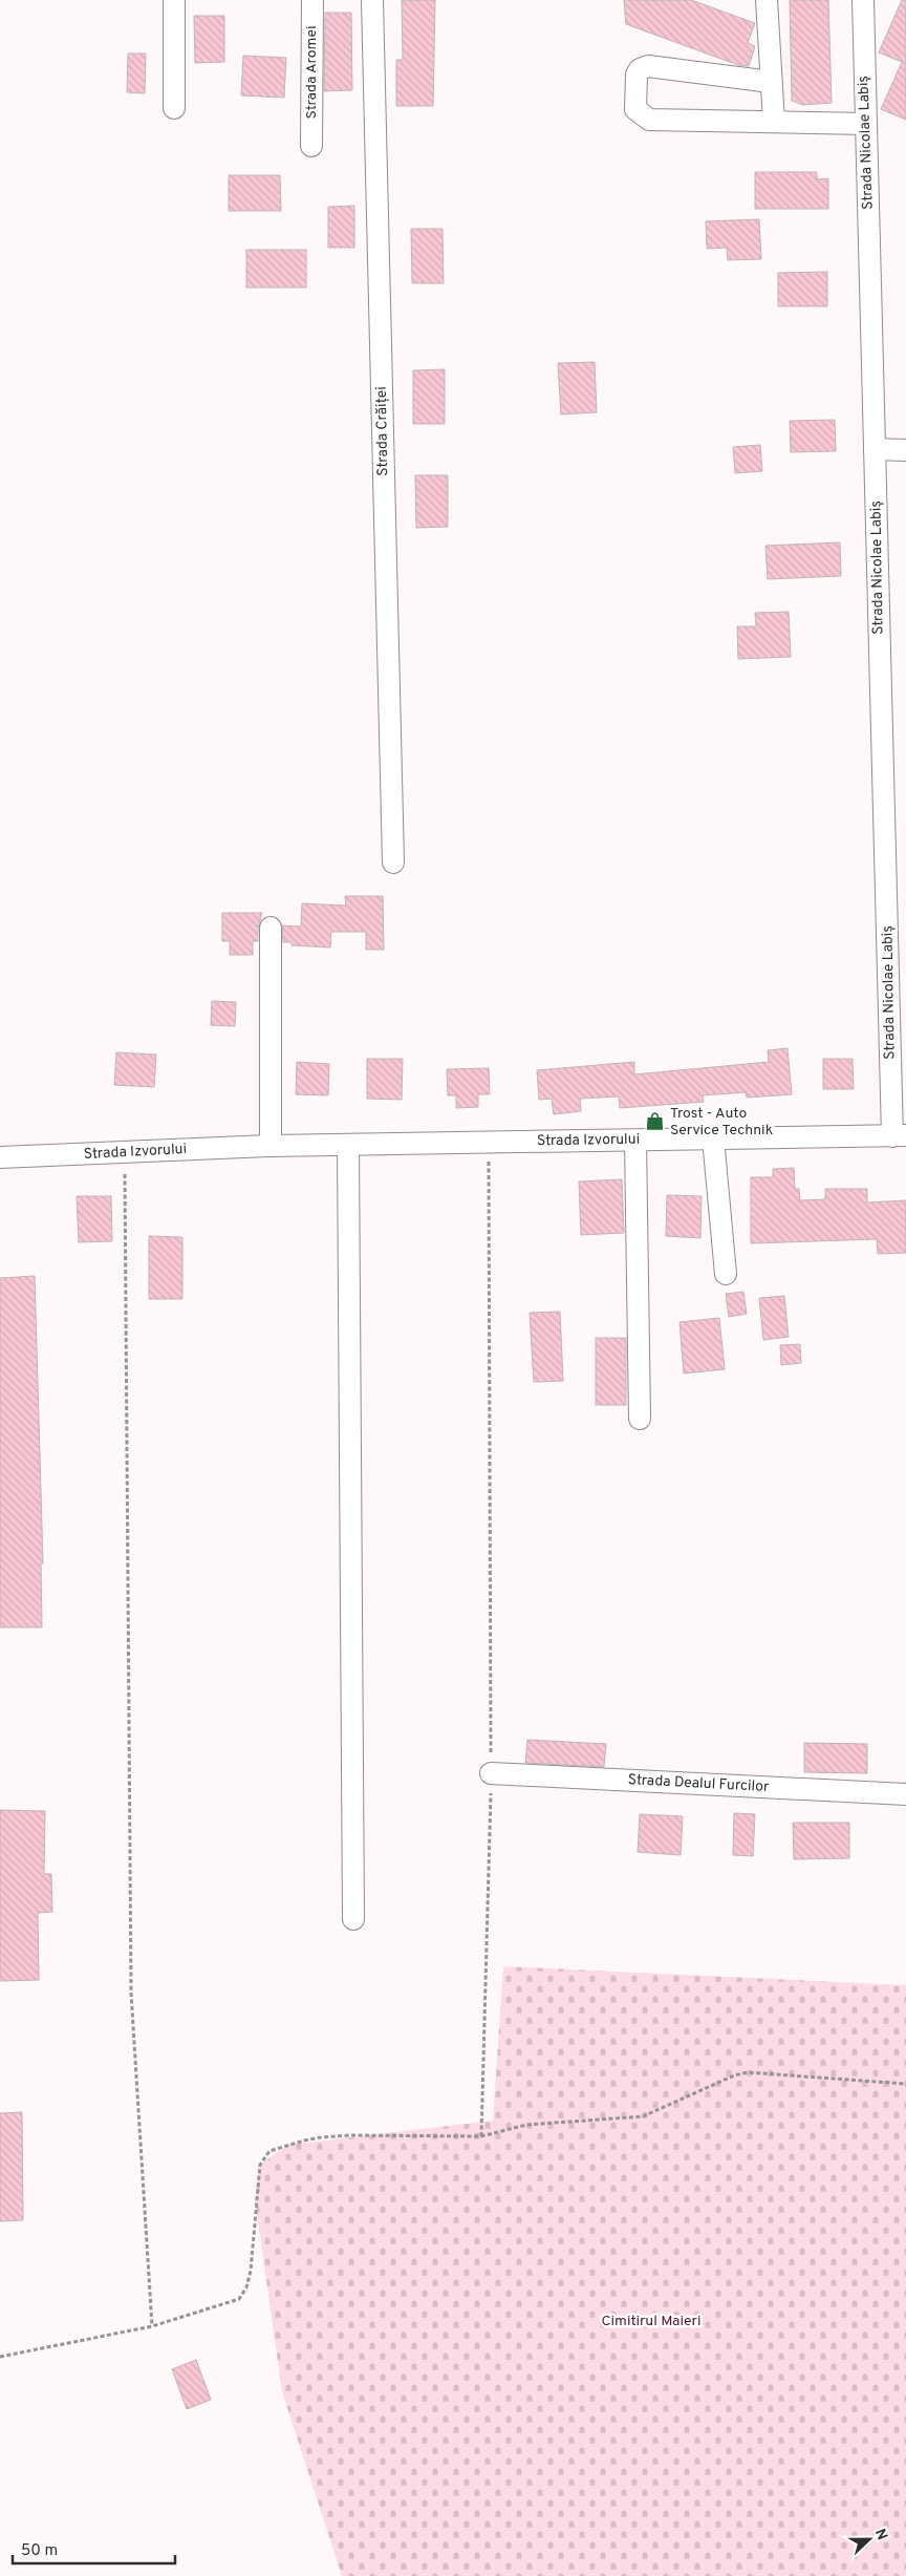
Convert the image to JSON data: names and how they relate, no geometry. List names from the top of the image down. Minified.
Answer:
{"streets":{"street":["Strada Aromei","Strada Nicolae Labiș","Strada Crăiței","Strada Izvorului","Strada Dealul Furcilor"]},"crossings":[["Strada Nicolae Labiș","Strada Izvorului"]],"parks":["Cimitirul Maieri"],"places":{"shop":["Trost - Auto Service Technik"]},"scale_bar":"50 m","north":"right"}
